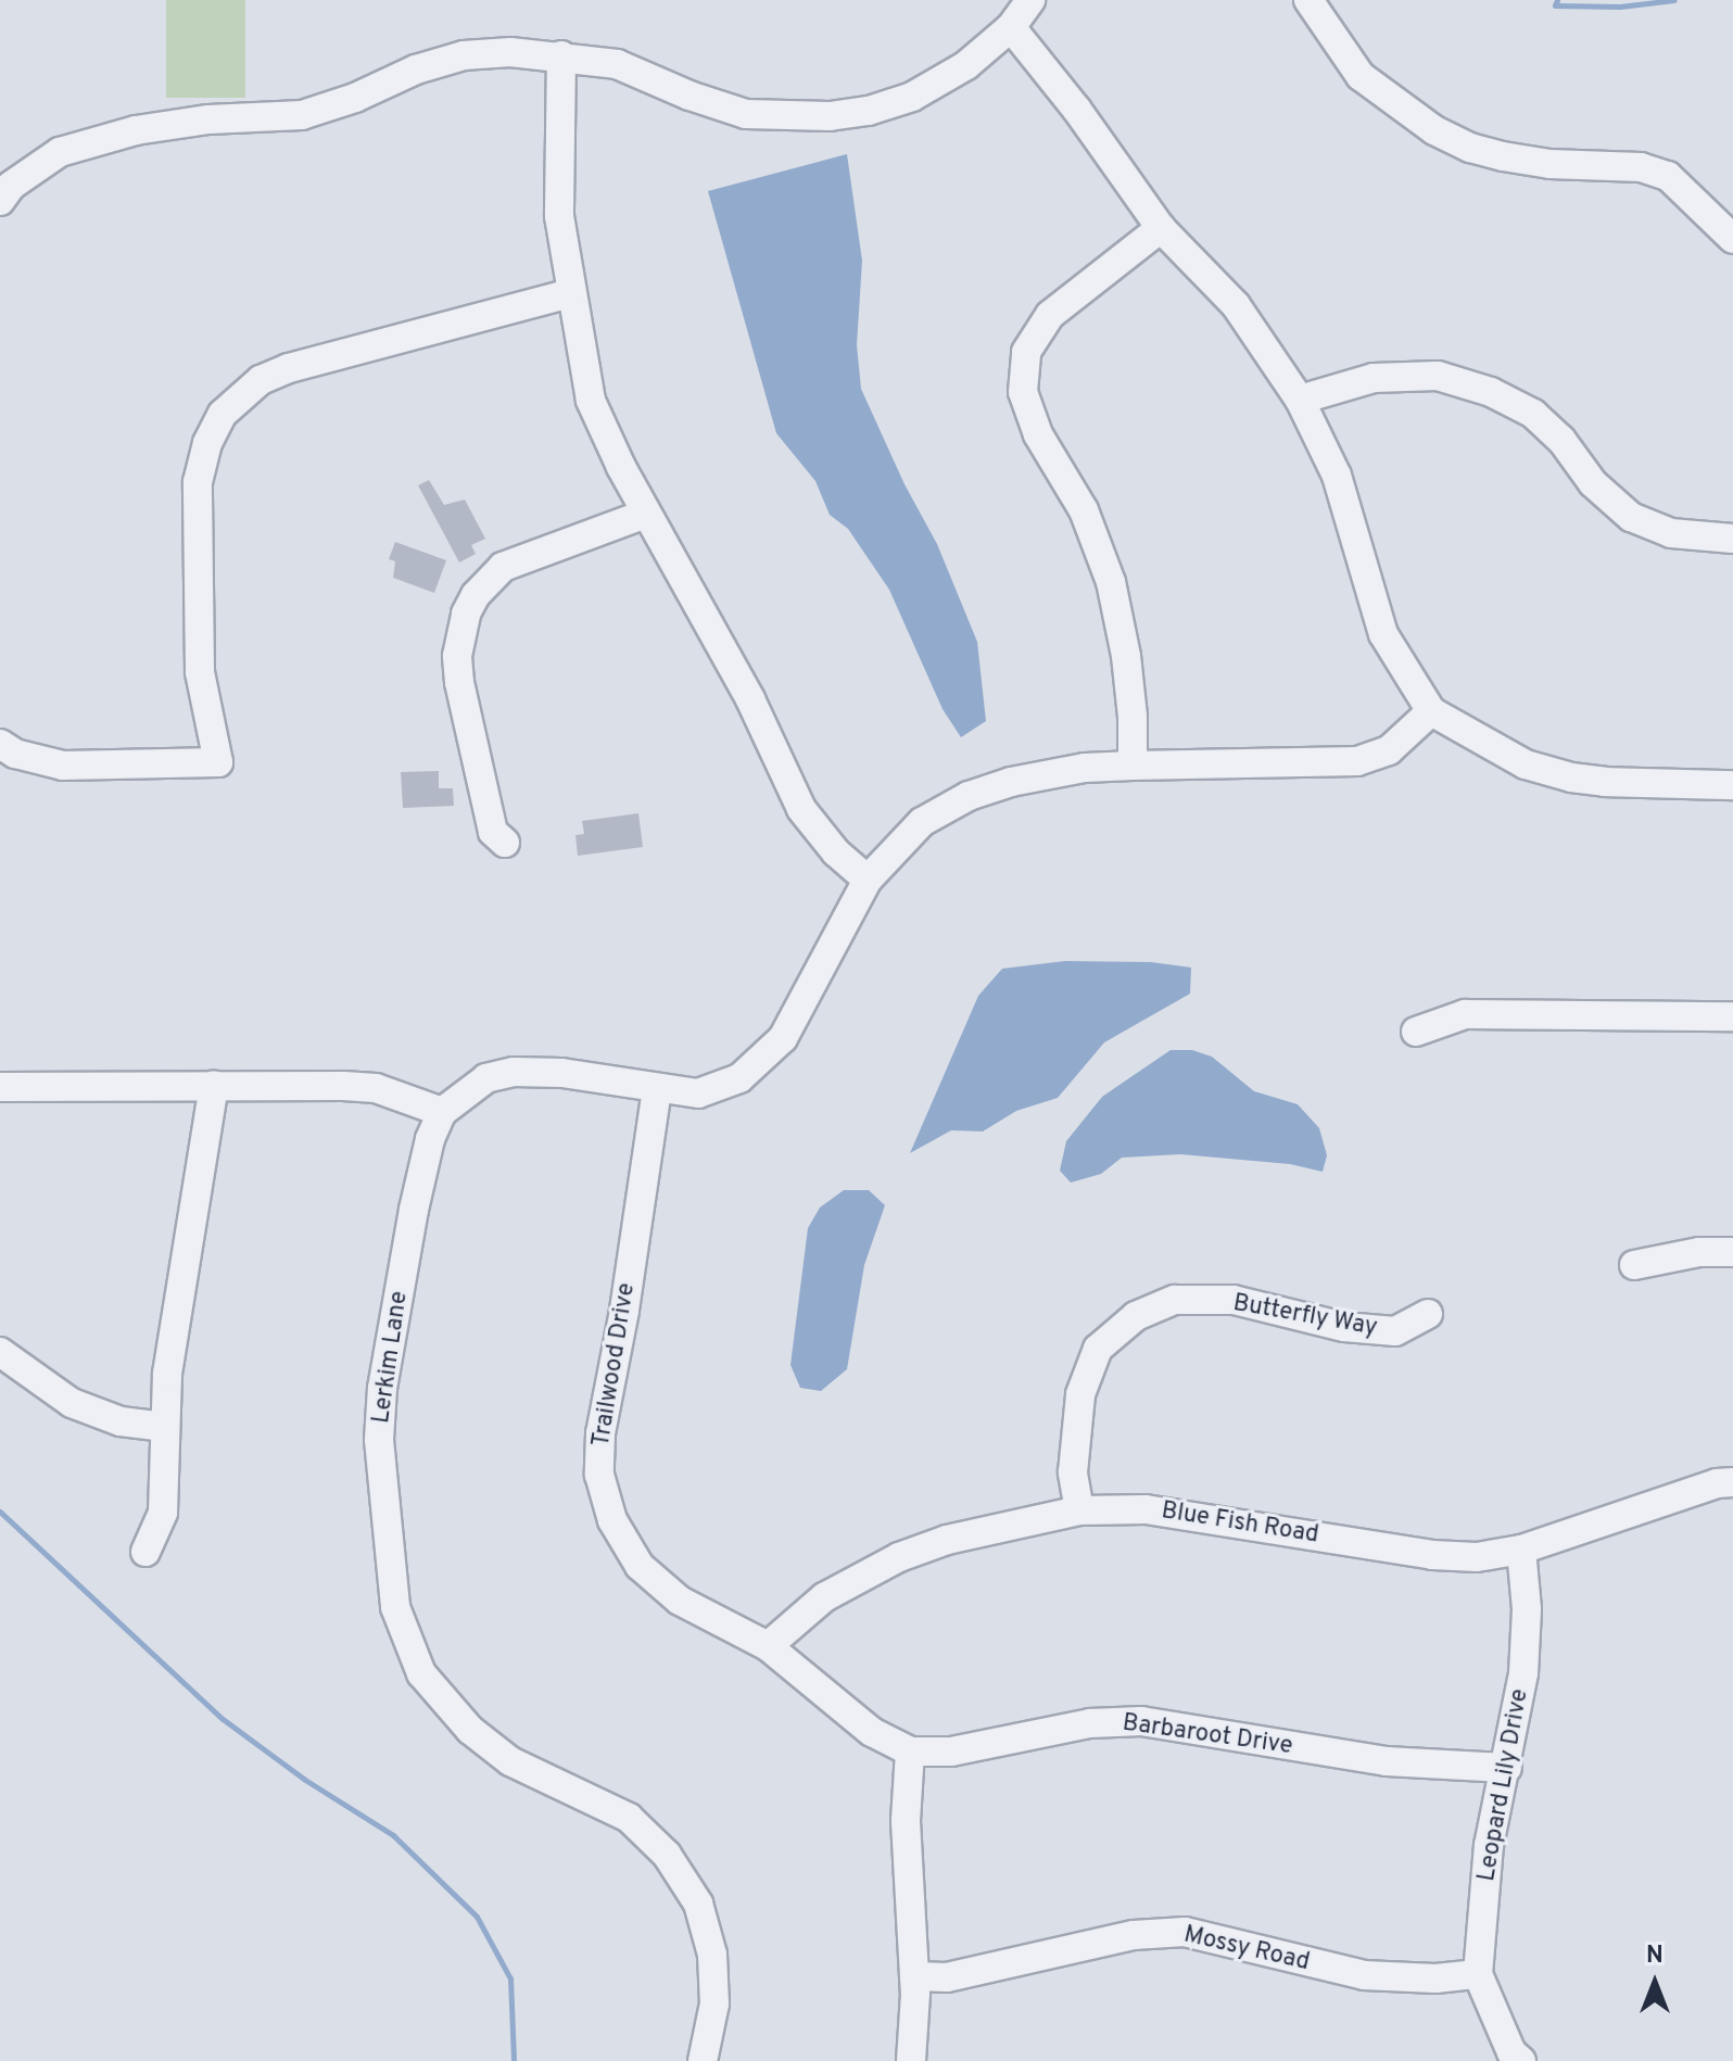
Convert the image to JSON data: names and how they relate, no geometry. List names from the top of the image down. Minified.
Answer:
{"streets":{"street":["Butterfly Way","Lerkim Lane","Trailwood Drive","Blue Fish Road","Barbaroot Drive","Leopard Lily Drive","Mossy Road"]},"crossings":[["Butterfly Way","Blue Fish Road"],["Trailwood Drive","Blue Fish Road"],["Trailwood Drive","Barbaroot Drive"],["Blue Fish Road","Leopard Lily Drive"],["Barbaroot Drive","Leopard Lily Drive"],["Leopard Lily Drive","Mossy Road"]],"north":"top"}
